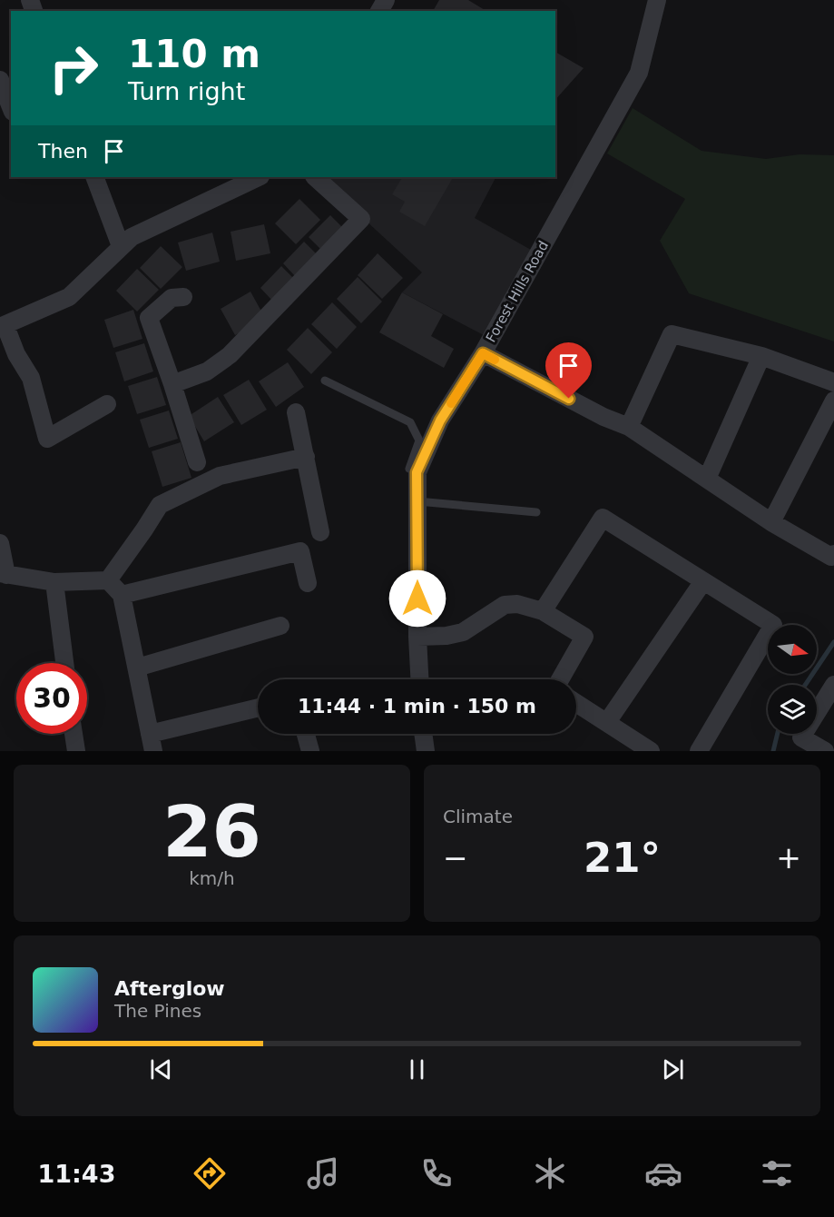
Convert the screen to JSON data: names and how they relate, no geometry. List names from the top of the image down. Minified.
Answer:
{"streets":{"street":["Forest Hills Road"]},"north":"right","page":{"turn":["110 m","Turn right"],"then":"Then","limit":"30","trip":"11:44 · 1 min · 150 m","tile":[["26","km/h"],"Climate"],"heat":["−","21°","+"],"song":["Afterglow","The Pines"],"tabs":"11:43"}}
